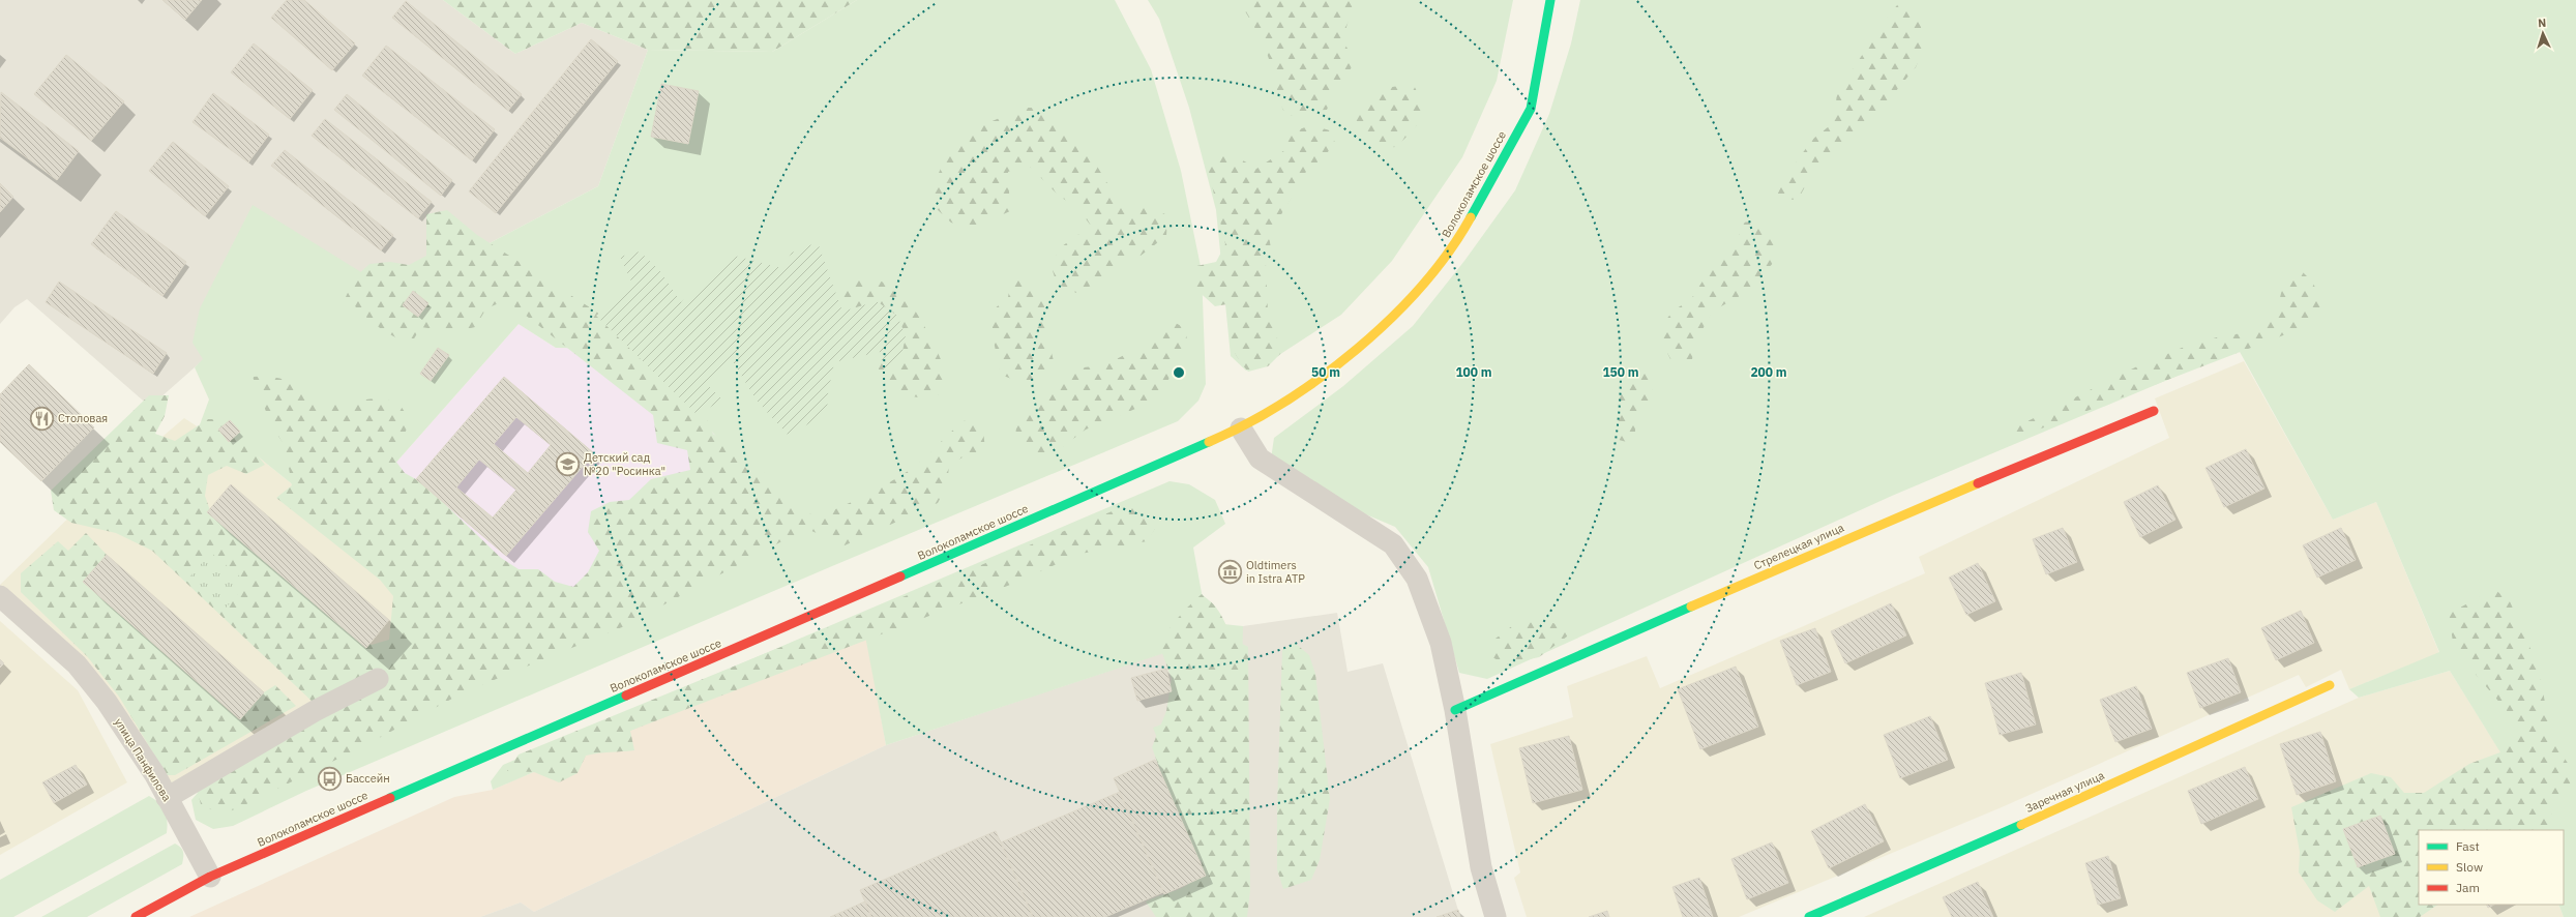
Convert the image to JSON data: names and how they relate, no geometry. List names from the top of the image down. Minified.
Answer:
{"streets":{"main road":["Волоколамское шоссе","Стрелецкая улица","Заречная улица"],"street":["улица Панфилова"]},"crossings":[["Волоколамское шоссе","улица Панфилова"]],"places":{"restaurant":["Столовая"],"school or university":["Детский сад №20 \"Росинка\""],"museum":["Oldtimers in Istra ATP"],"bus stop":["Бассейн"]},"legend":["Fast","Slow","Jam"],"north":"top","rings":["50 m","100 m","150 m","200 m"]}
